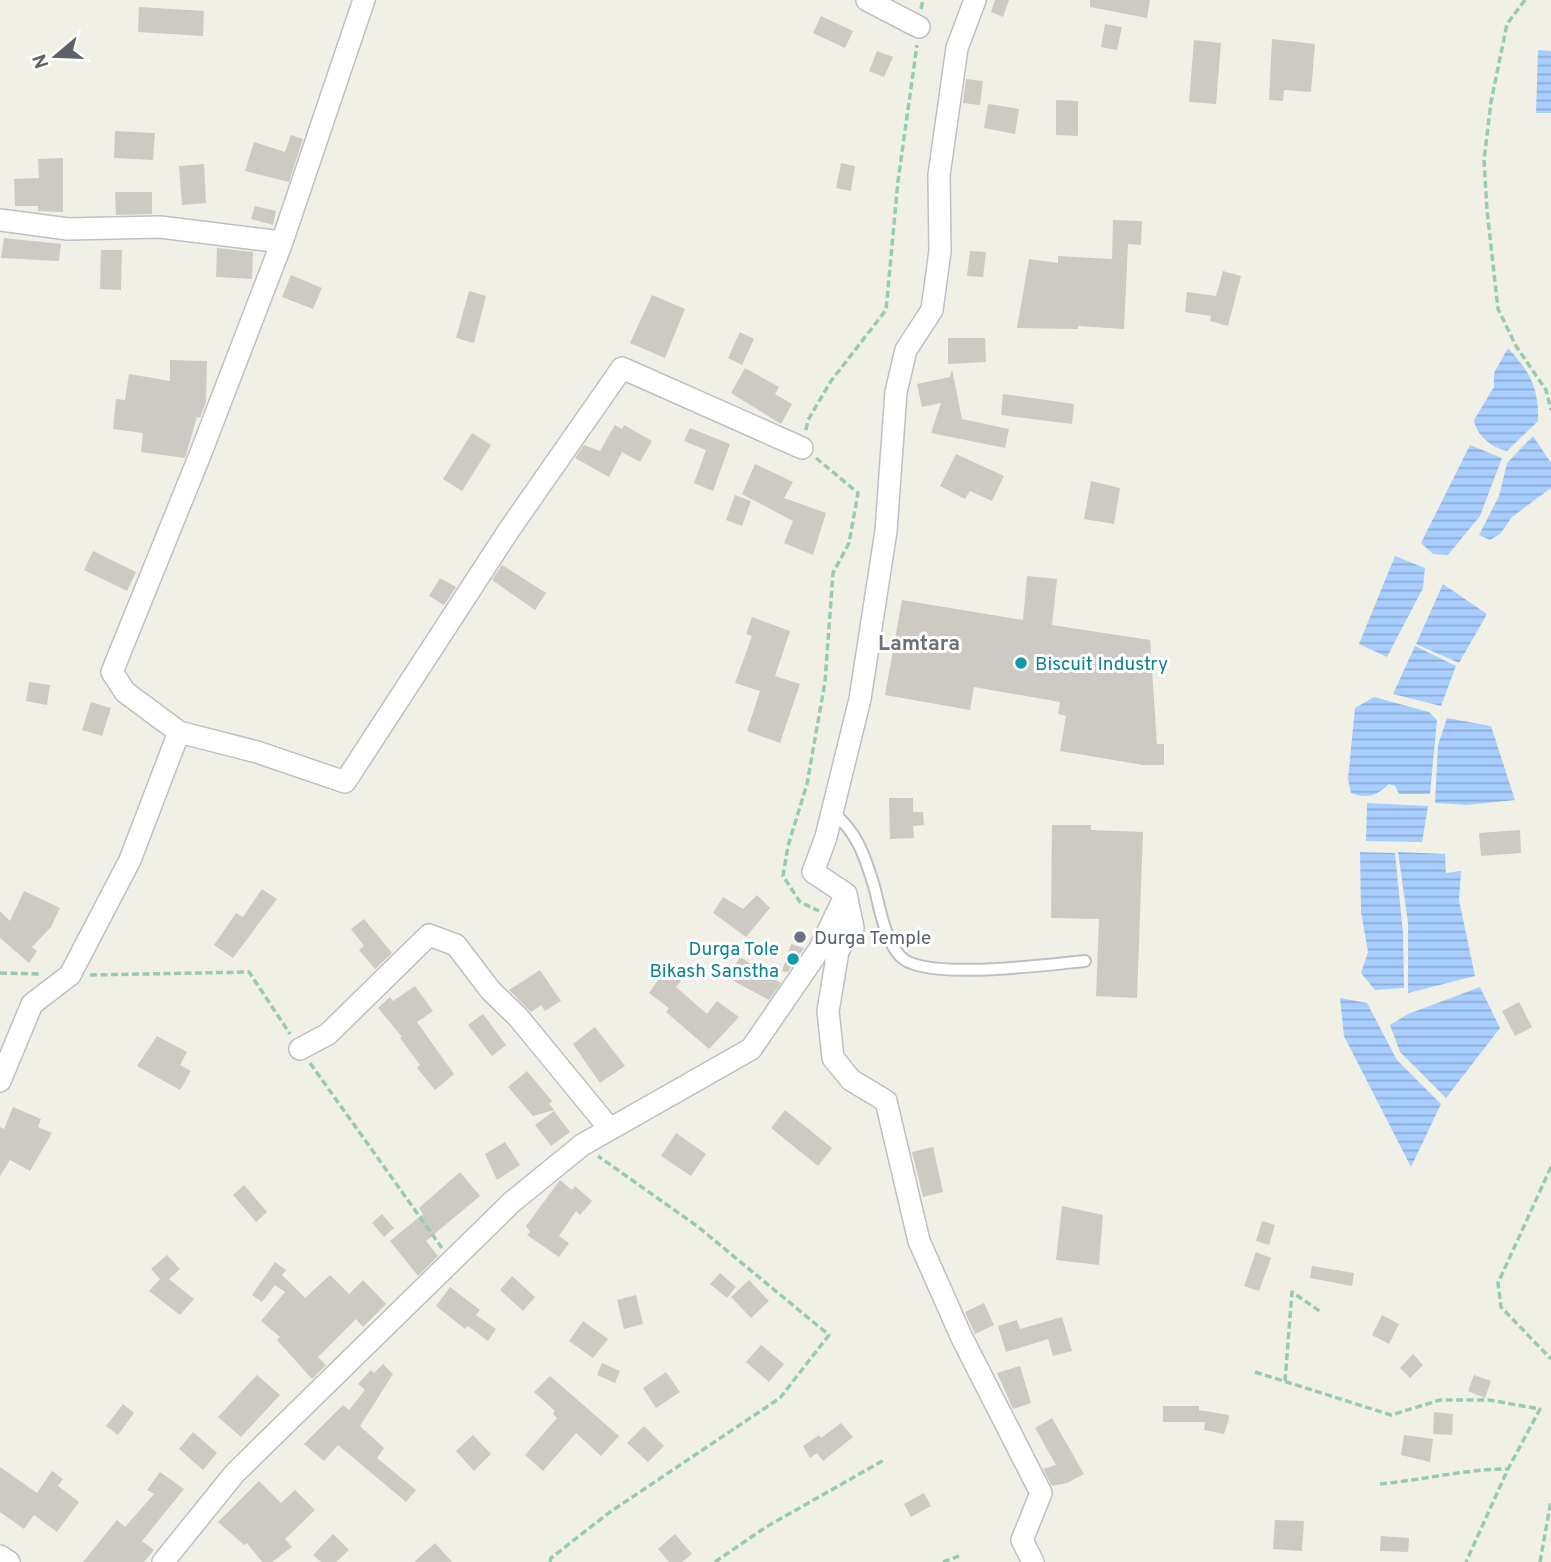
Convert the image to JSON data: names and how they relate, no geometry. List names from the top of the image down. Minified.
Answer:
{"districts":["Lamtara"],"places":["Biscuit Industry","Durga Temple","Durga Tole Bikash Sanstha"],"north":"left"}
